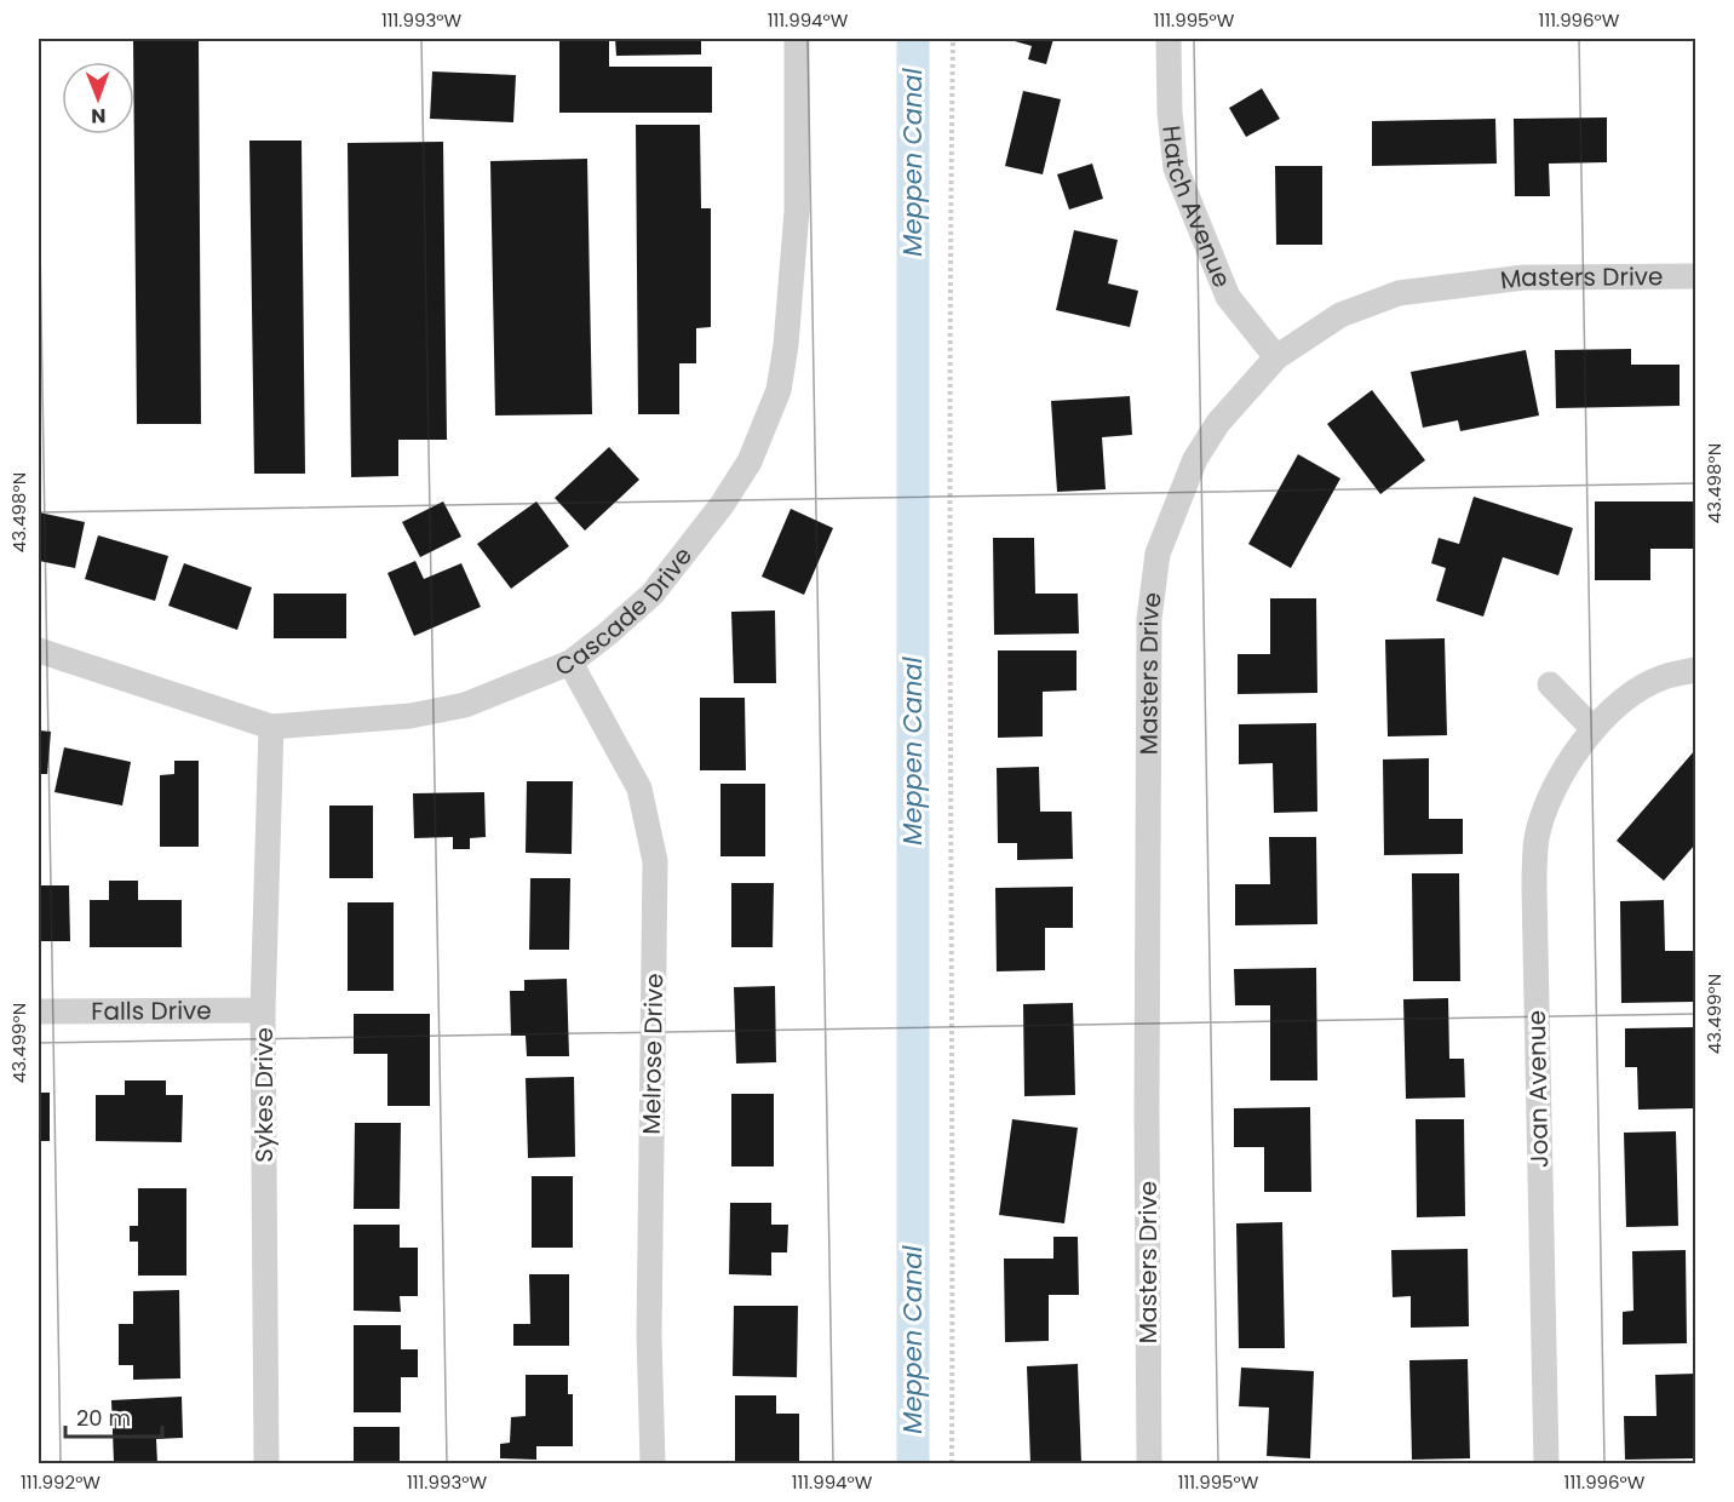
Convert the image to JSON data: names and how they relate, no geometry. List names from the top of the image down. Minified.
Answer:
{"streets":{"street":["Hatch Avenue","Masters Drive","Cascade Drive","Falls Drive","Melrose Drive","Joan Avenue","Sykes Drive"]},"crossings":[["Hatch Avenue","Masters Drive"],["Cascade Drive","Melrose Drive"],["Cascade Drive","Sykes Drive"],["Falls Drive","Sykes Drive"]],"water":["Meppen Canal"],"scale_bar":"20 m","north":"bottom","coordinates":["111.993°W","111.994°W","111.995°W","111.996°W","43.498°N","43.499°N","111.992°W"]}
